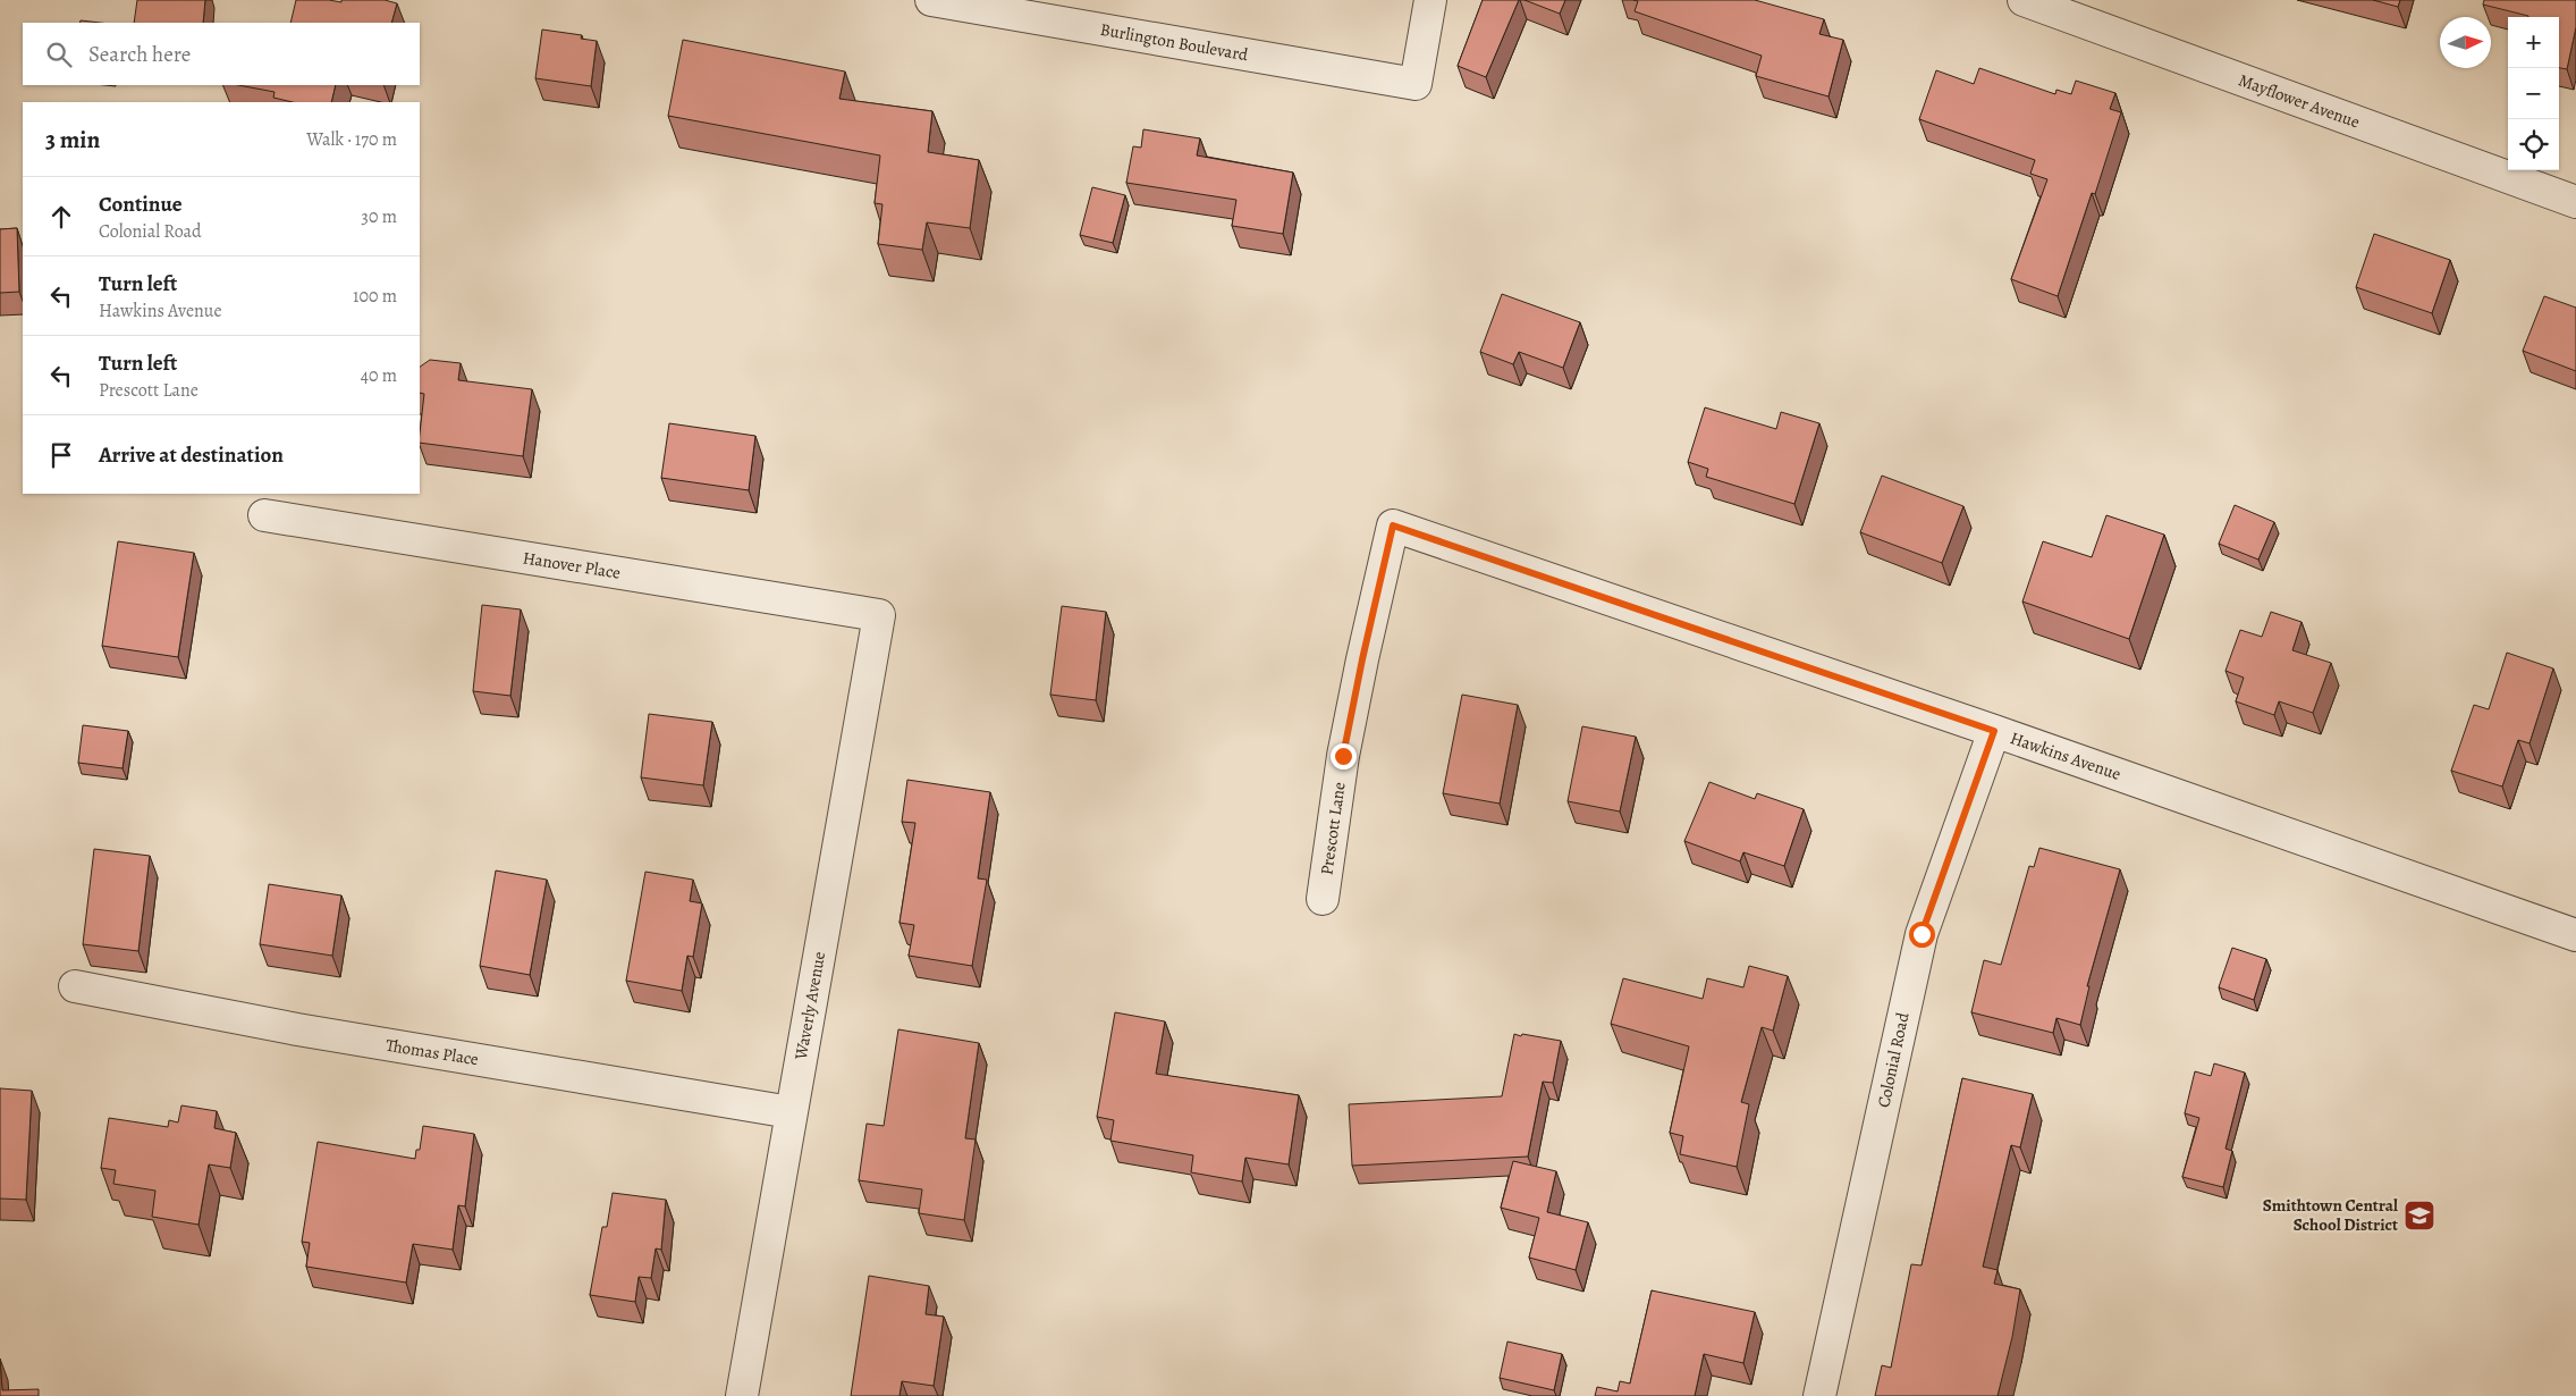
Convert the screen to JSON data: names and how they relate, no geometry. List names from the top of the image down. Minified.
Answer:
{"streets":{"street":["Burlington Boulevard","Mayflower Avenue","Hanover Place","Hawkins Avenue","Prescott Lane","Waverly Avenue","Thomas Place","Colonial Road"]},"crossings":[["Hanover Place","Waverly Avenue"],["Hawkins Avenue","Prescott Lane"],["Hawkins Avenue","Colonial Road"],["Waverly Avenue","Thomas Place"]],"places":{"school or university":["Smithtown Central School District"]},"north":"right","page":{"map_buttons":["+","−"],"search":"Search here","heading":["3 min","Walk · 170 m"],"list":[["Continue","Colonial Road","30 m"],["Turn left","Hawkins Avenue","100 m"],["Turn left","Prescott Lane","40 m"],"Arrive at destination"]}}
